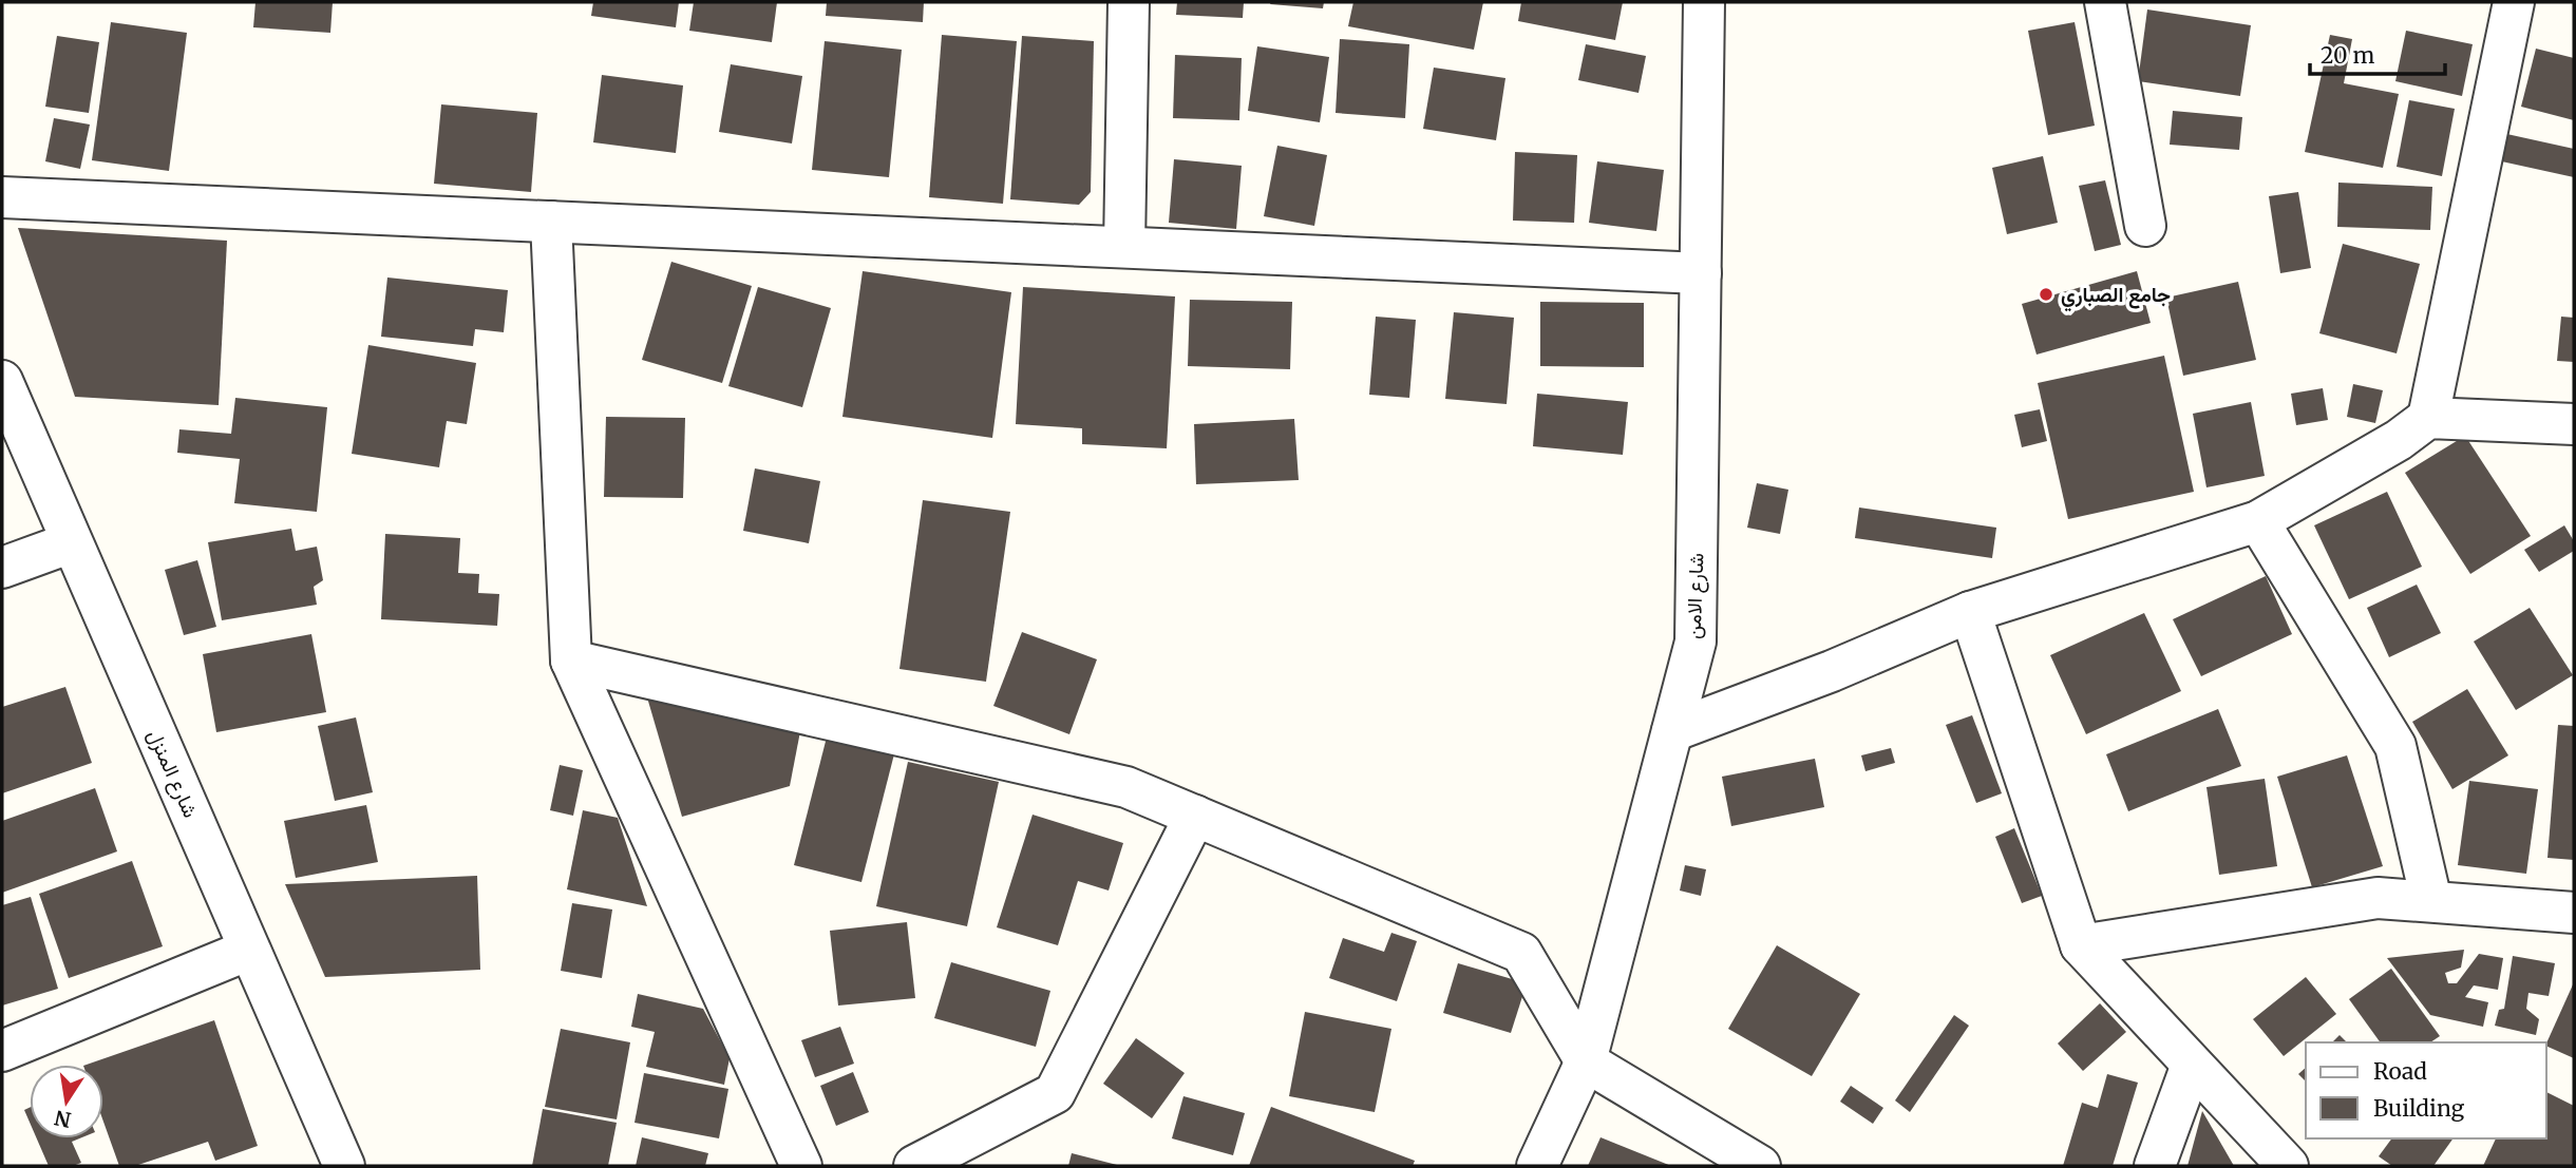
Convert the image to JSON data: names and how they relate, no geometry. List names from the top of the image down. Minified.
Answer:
{"streets":{"street":["شارع الامن","شارع المنزل"]},"places":["جامع الصباري"],"legend":["Road","Building"],"scale_bar":"20 m","north":"bottom"}
